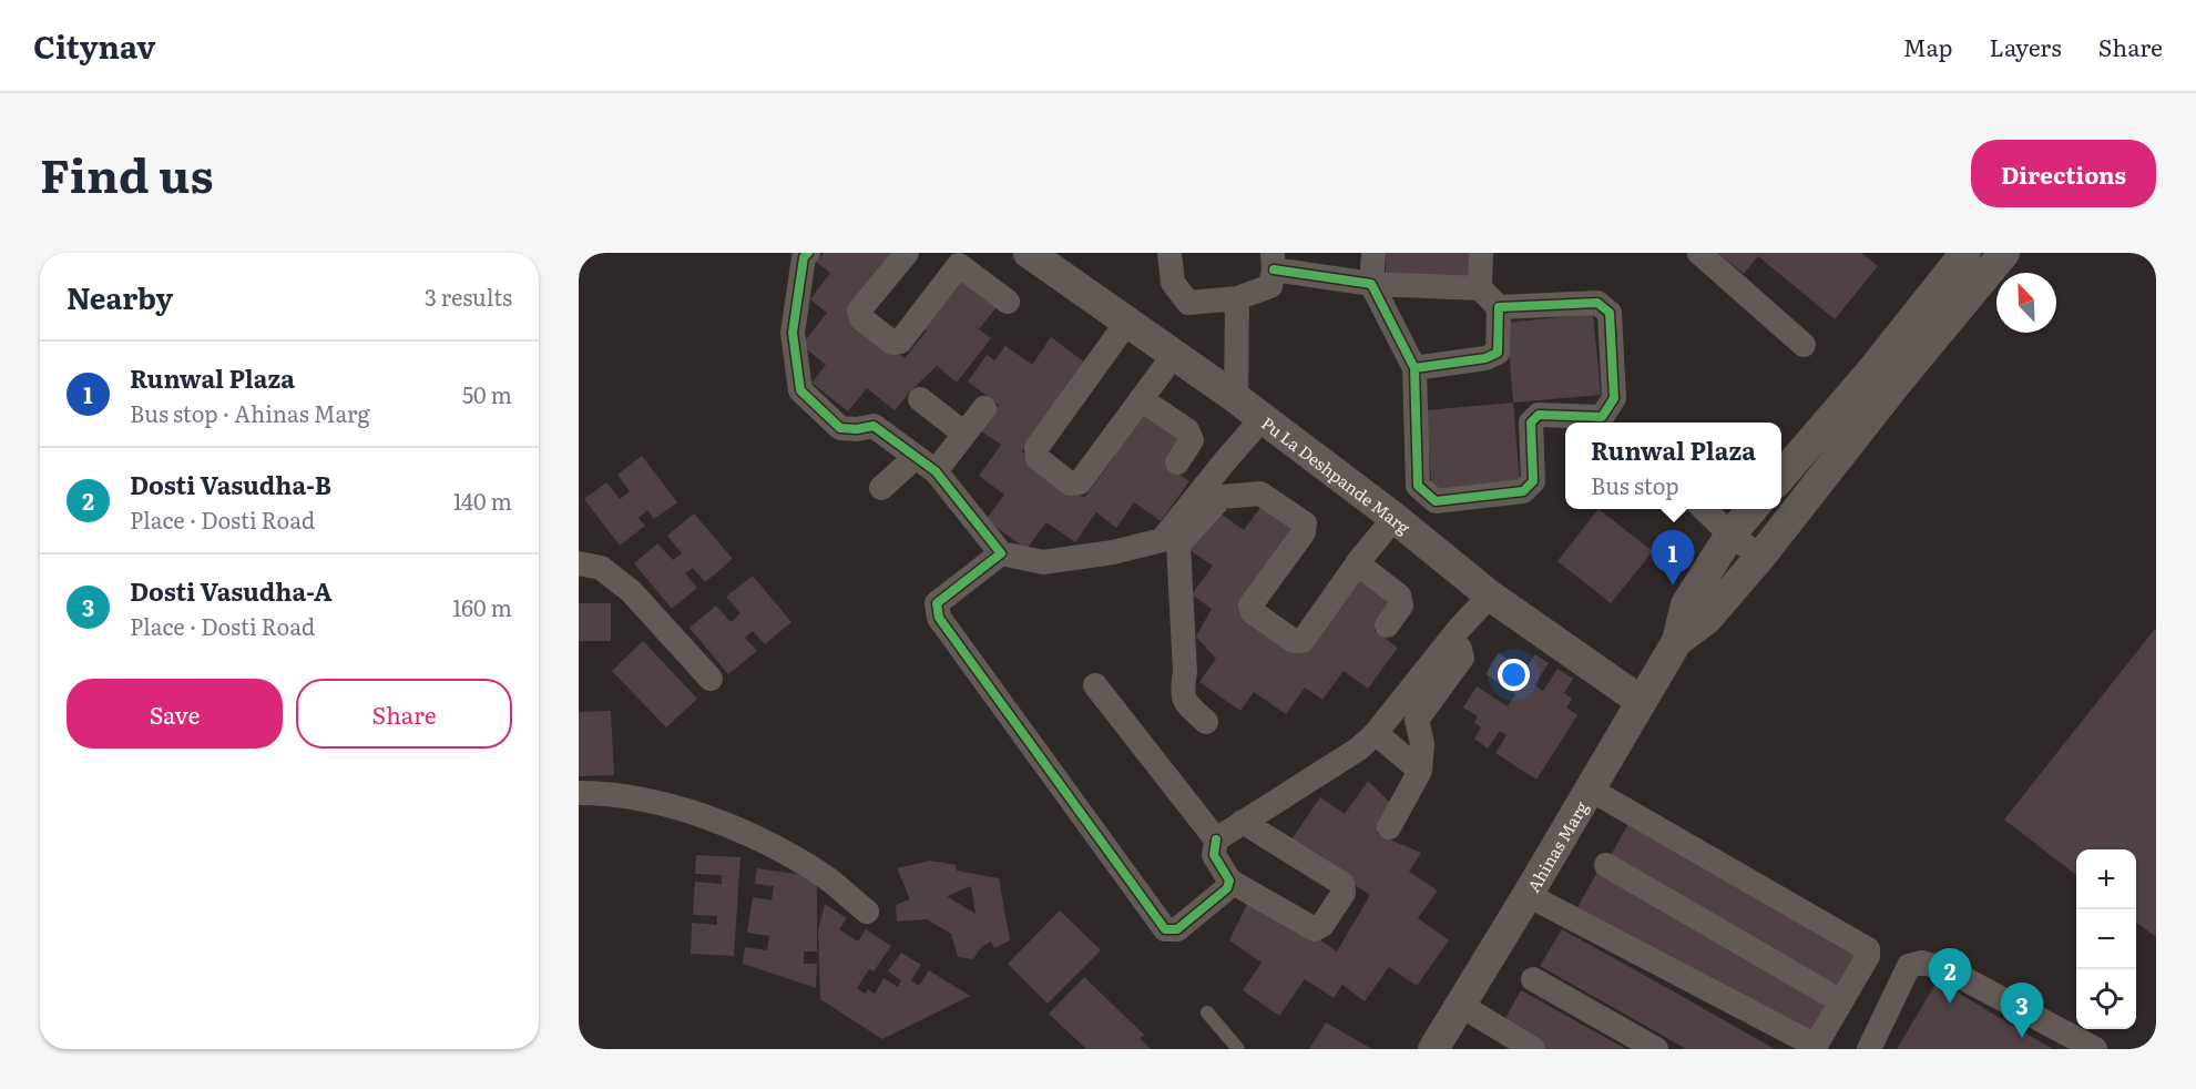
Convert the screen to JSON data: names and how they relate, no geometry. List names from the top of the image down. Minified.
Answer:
{"streets":{"street":["Pu La Deshpande Marg","Ahinas Marg"]},"crossings":[["Pu La Deshpande Marg","Ahinas Marg"]],"north":"top left","page":{"header":"Citynav","nav":["Map","Layers","Share"],"title":"Find us","buttons":["Directions",["Save","Share"]],"heading":["Nearby","3 results"],"list":[{"mark":"1","name":"Runwal Plaza","note":"Bus stop · Ahinas Marg","value":"50 m"},{"mark":"2","name":"Dosti Vasudha-B","note":"Place · Dosti Road","value":"140 m"},{"mark":"3","name":"Dosti Vasudha-A","note":"Place · Dosti Road","value":"160 m"}],"popup":["Runwal Plaza","Bus stop"],"pins":["1","2","3"],"map_buttons":["+","−"]}}
